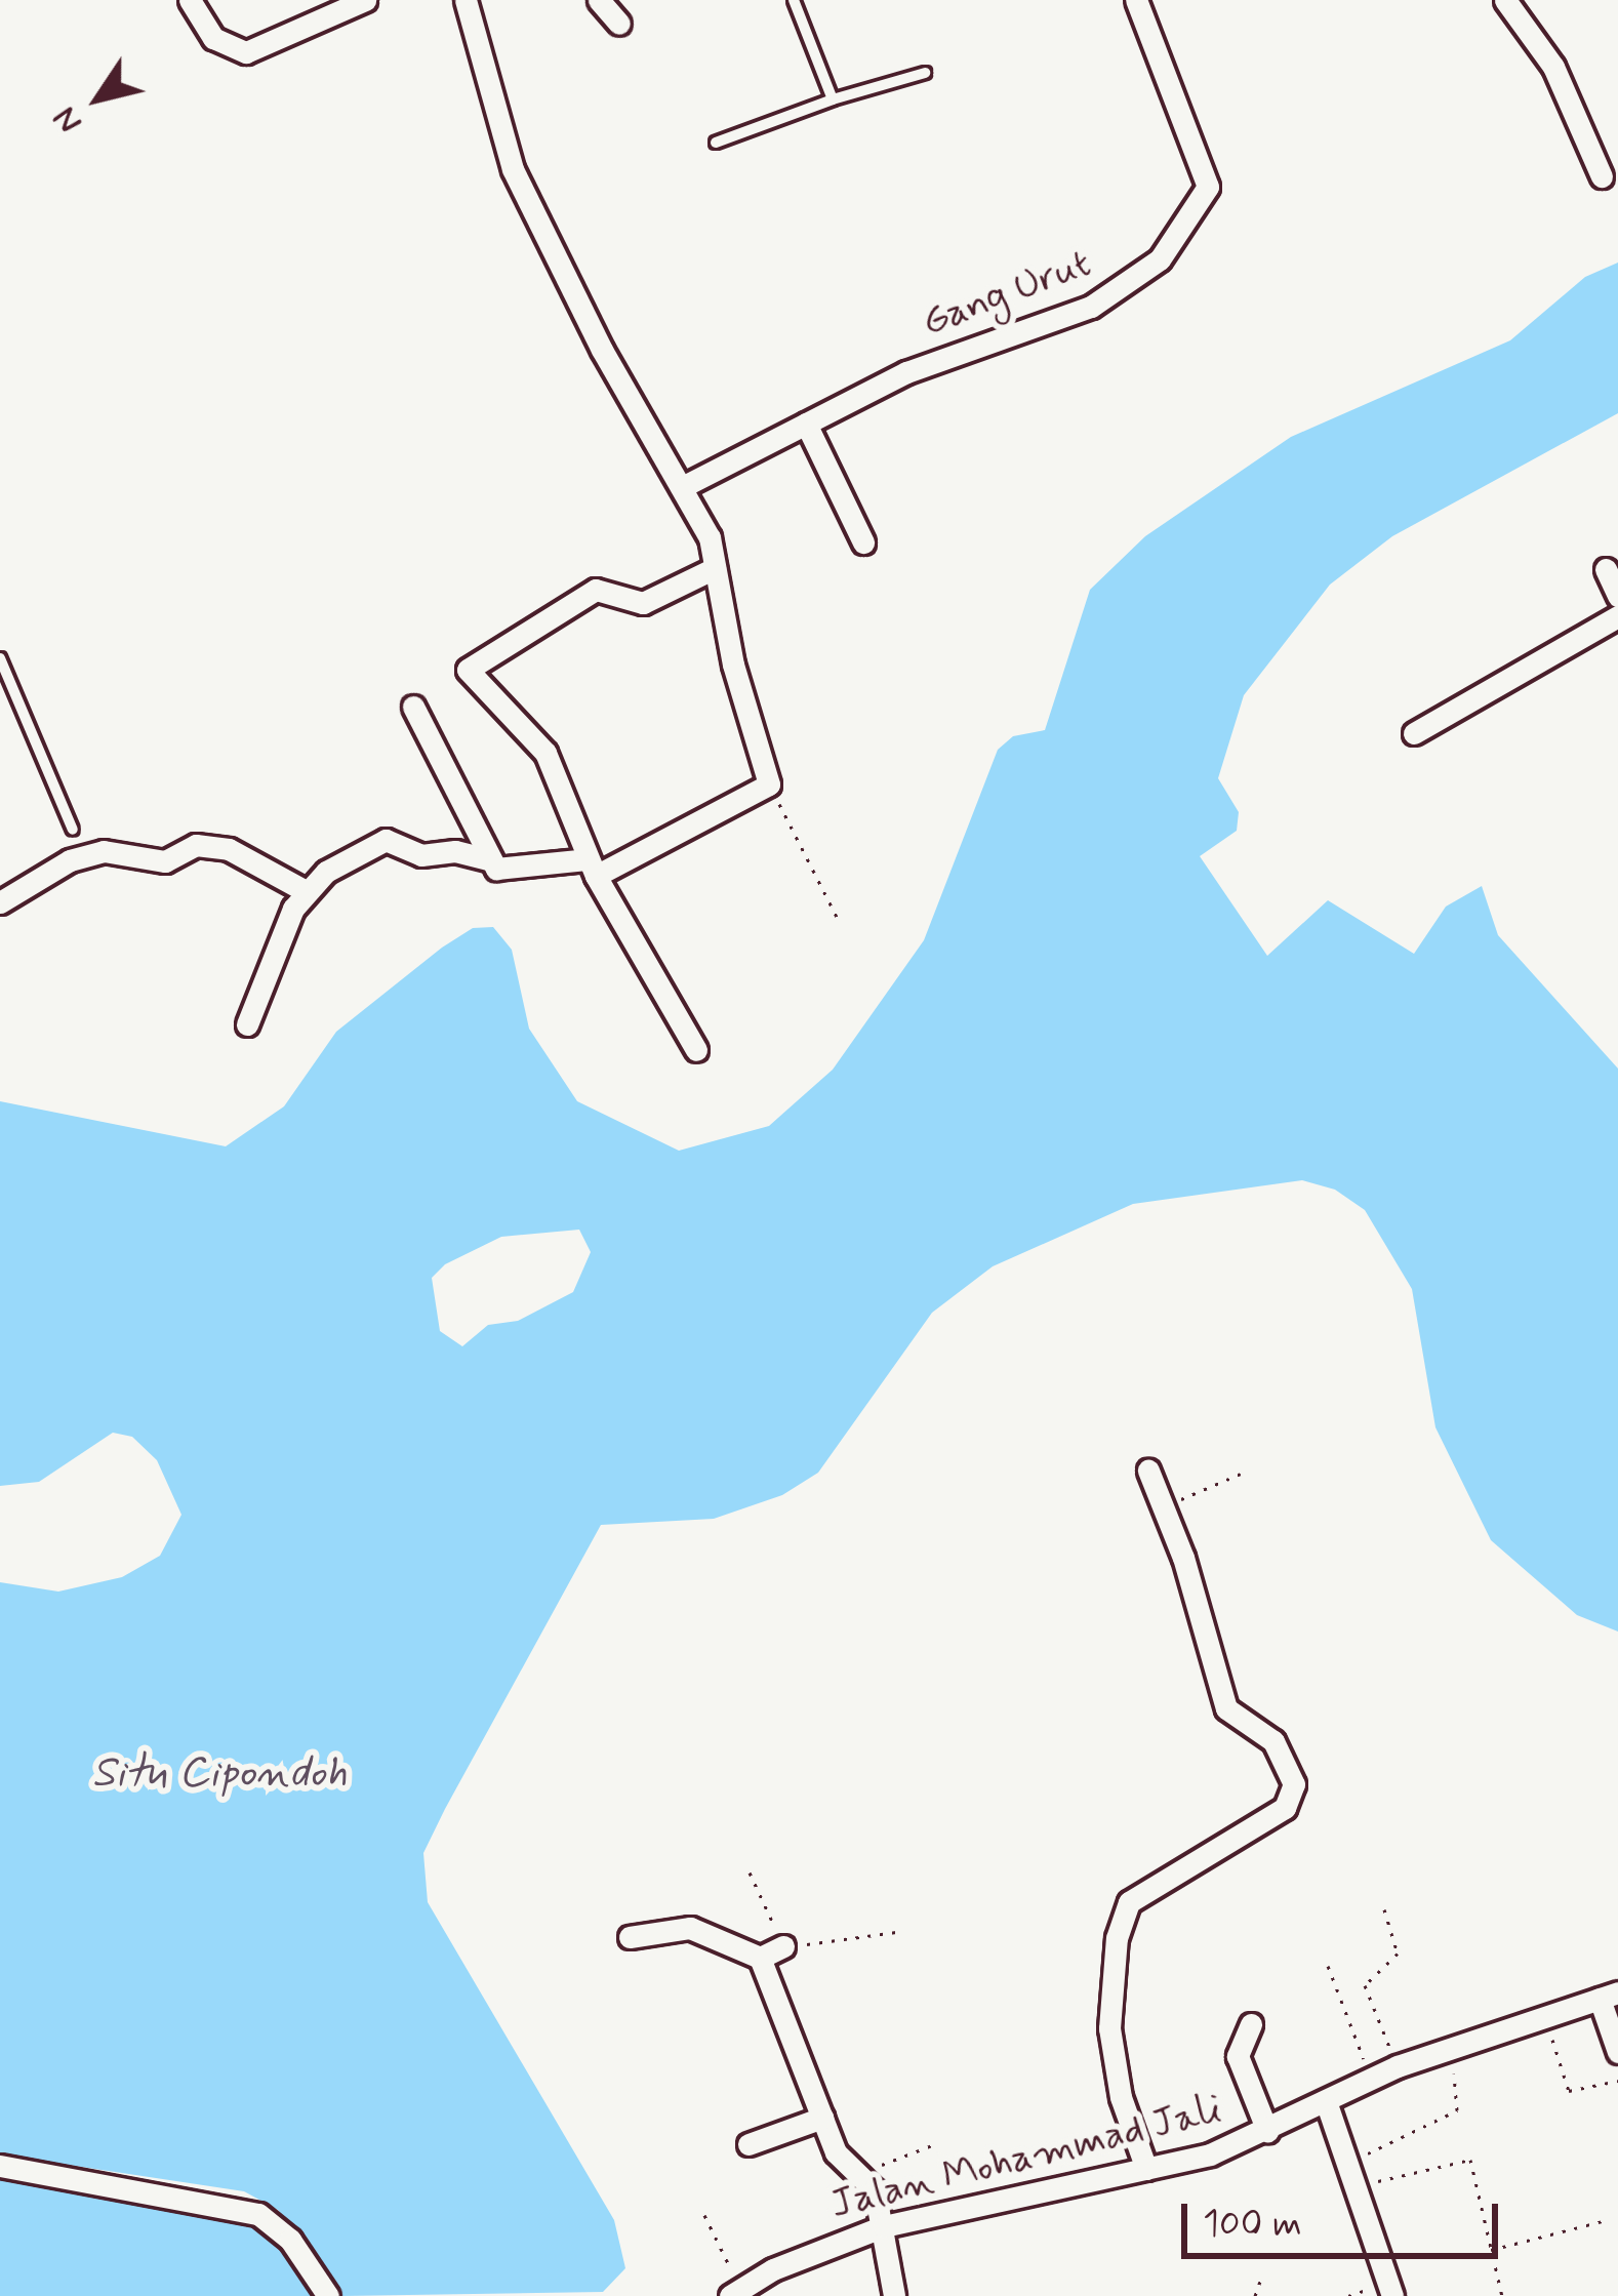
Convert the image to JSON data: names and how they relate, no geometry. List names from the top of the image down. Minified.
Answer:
{"streets":{"street":["Gang Urut","Jalan Mohammad Jali"]},"water":["Situ Cipondoh"],"scale_bar":"100 m","north":"bottom left"}
